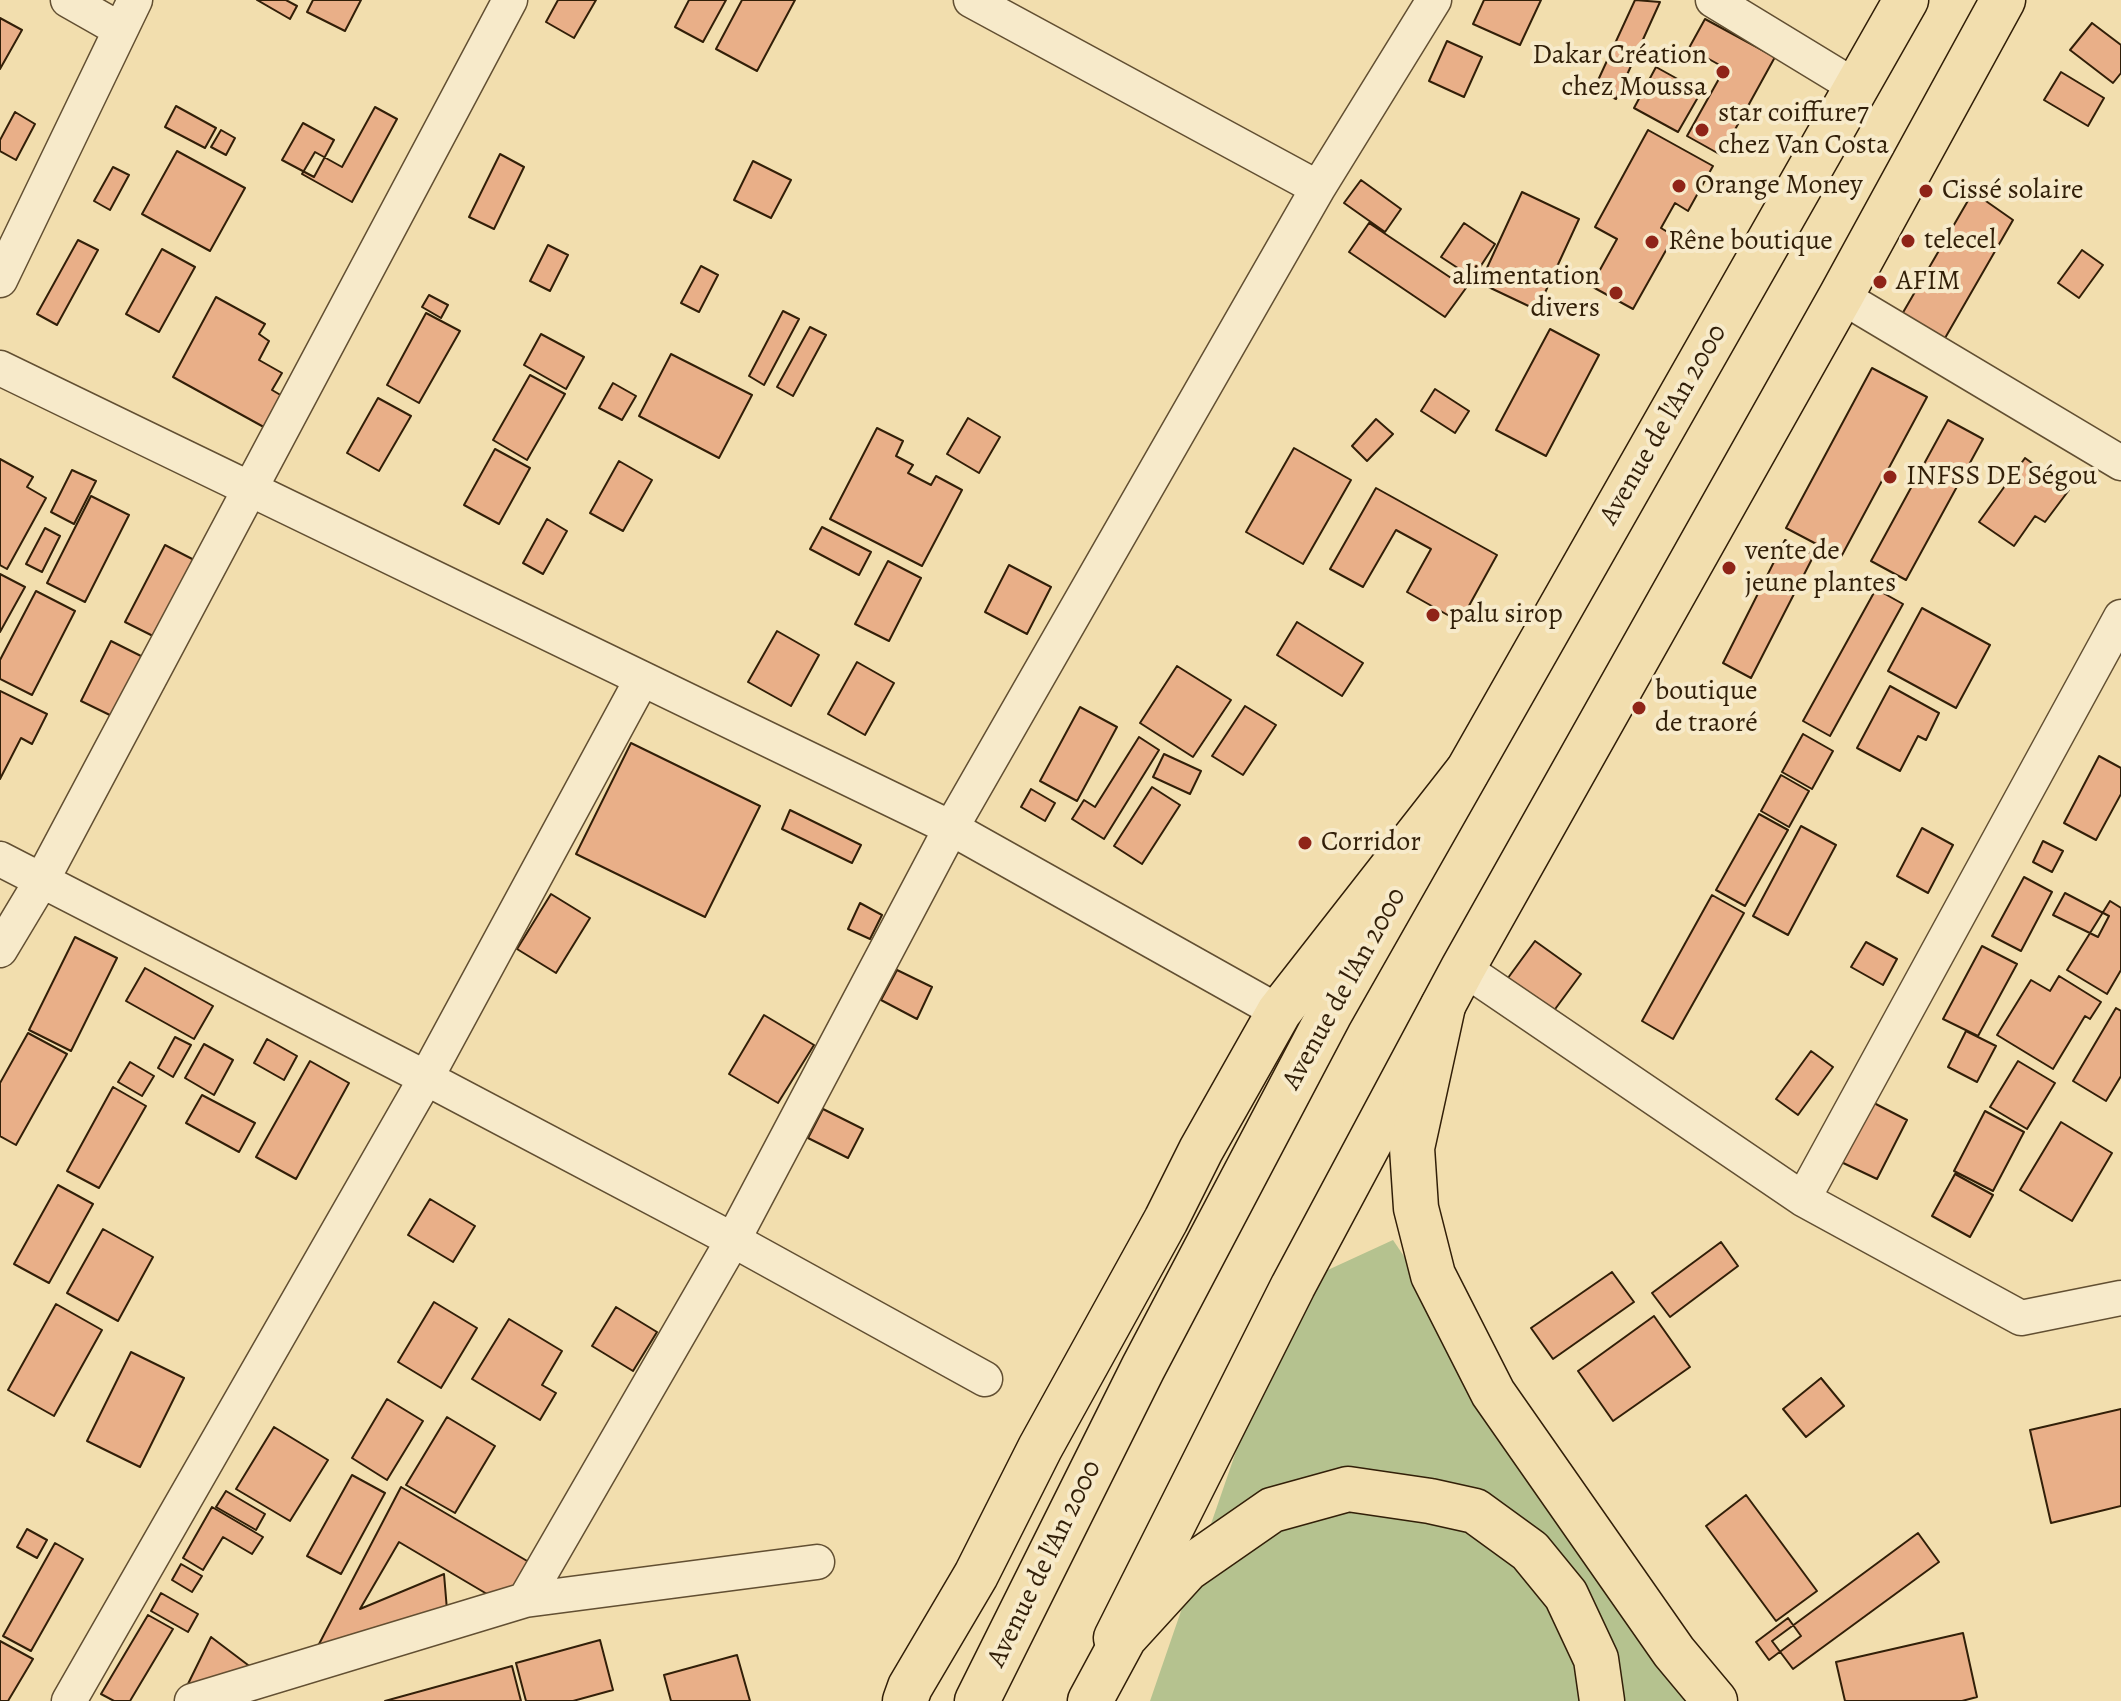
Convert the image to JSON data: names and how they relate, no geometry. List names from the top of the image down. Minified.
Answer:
{"streets":{"main road":["Avenue de l'An 2000"]},"places":["Dakar Création chez Moussa","star coiffure7 chez Van Costa","Orange Money","Cissé solaire","telecel","Rêne boutique","AFIM","alimentation divers","INFSS DE Ségou","vente de jeune plantes","palu sirop","boutique de traoré","Corridor"]}
